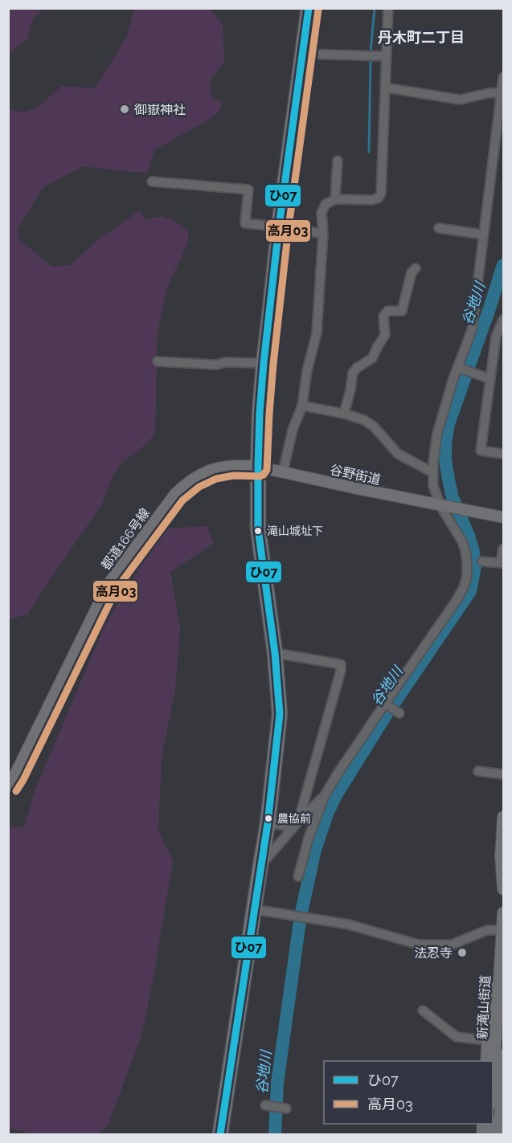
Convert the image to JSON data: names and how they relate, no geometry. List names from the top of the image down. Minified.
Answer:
{"streets":{"main road":["谷野街道","都道166号線","新滝山街道"]},"crossings":[["谷野街道","都道166号線"]],"districts":["丹木町二丁目"],"water":["谷地川"],"places":["御嶽神社","滝山城址下","農協前","法忍寺"],"lines":["transit line ひ07","transit line 高月03"],"legend":["ひ07","高月03"]}
